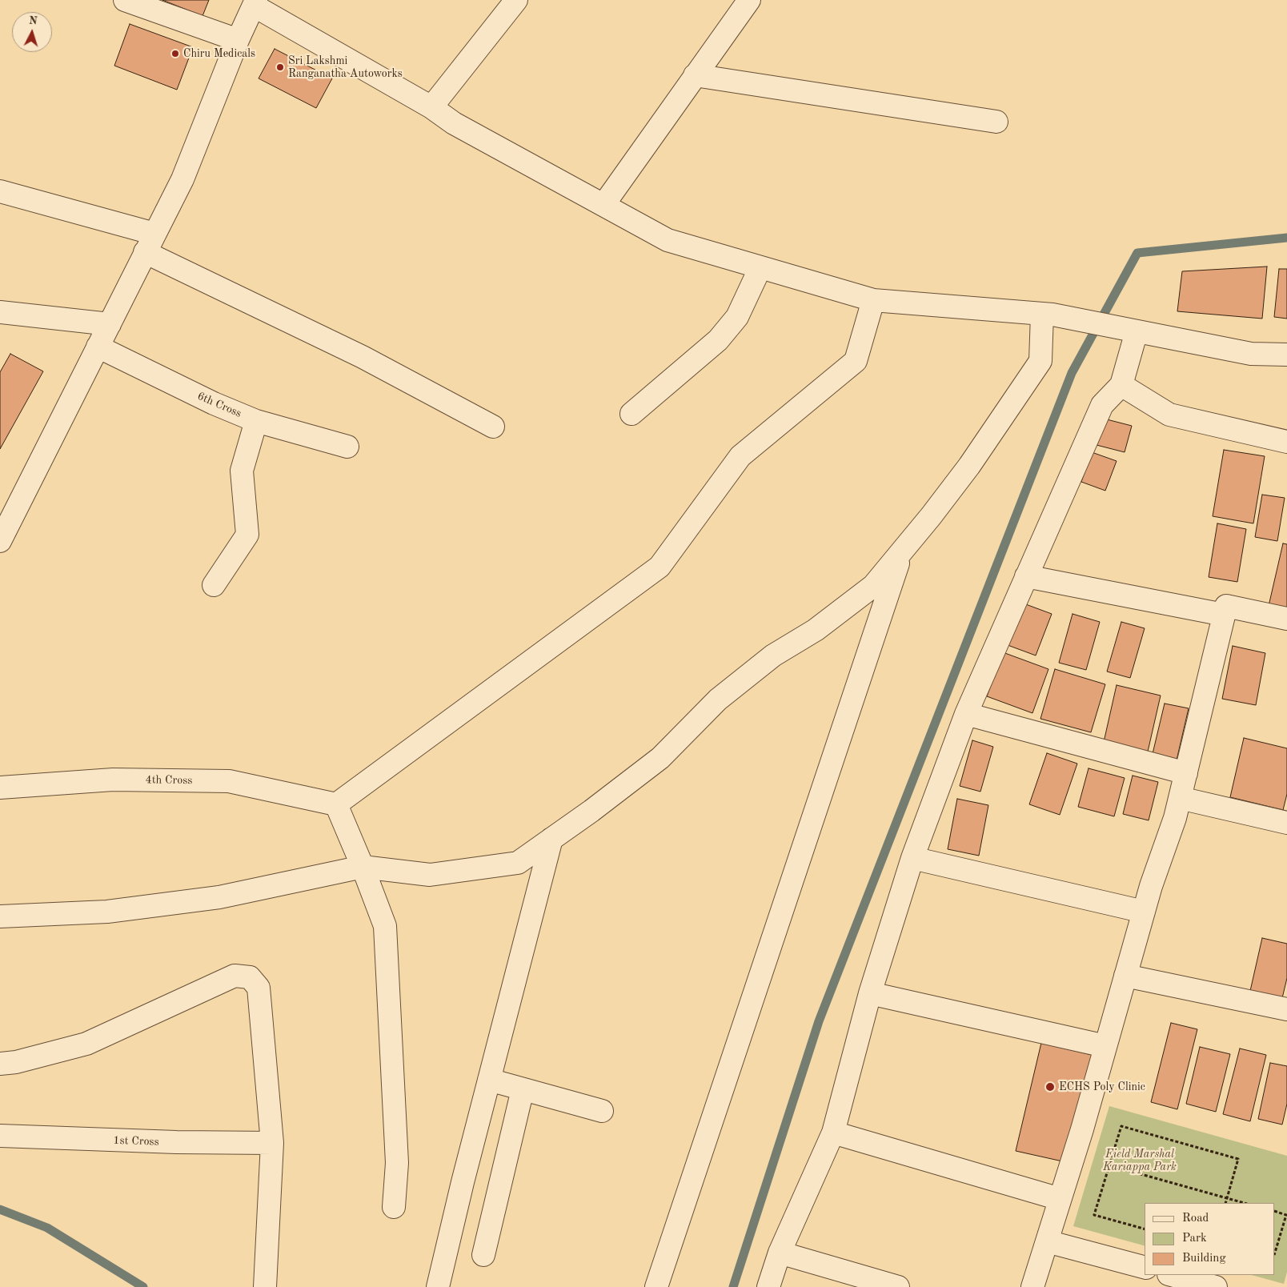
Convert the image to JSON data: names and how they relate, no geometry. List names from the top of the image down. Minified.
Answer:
{"streets":{"street":["6th Cross","4th Cross","1st Cross"]},"parks":["Field Marshal Kariappa Park"],"places":["Chiru Medicals","Sri Lakshmi Ranganatha Autoworks","ECHS Poly Clinic"],"legend":["Road","Park","Building"],"north":"top"}
